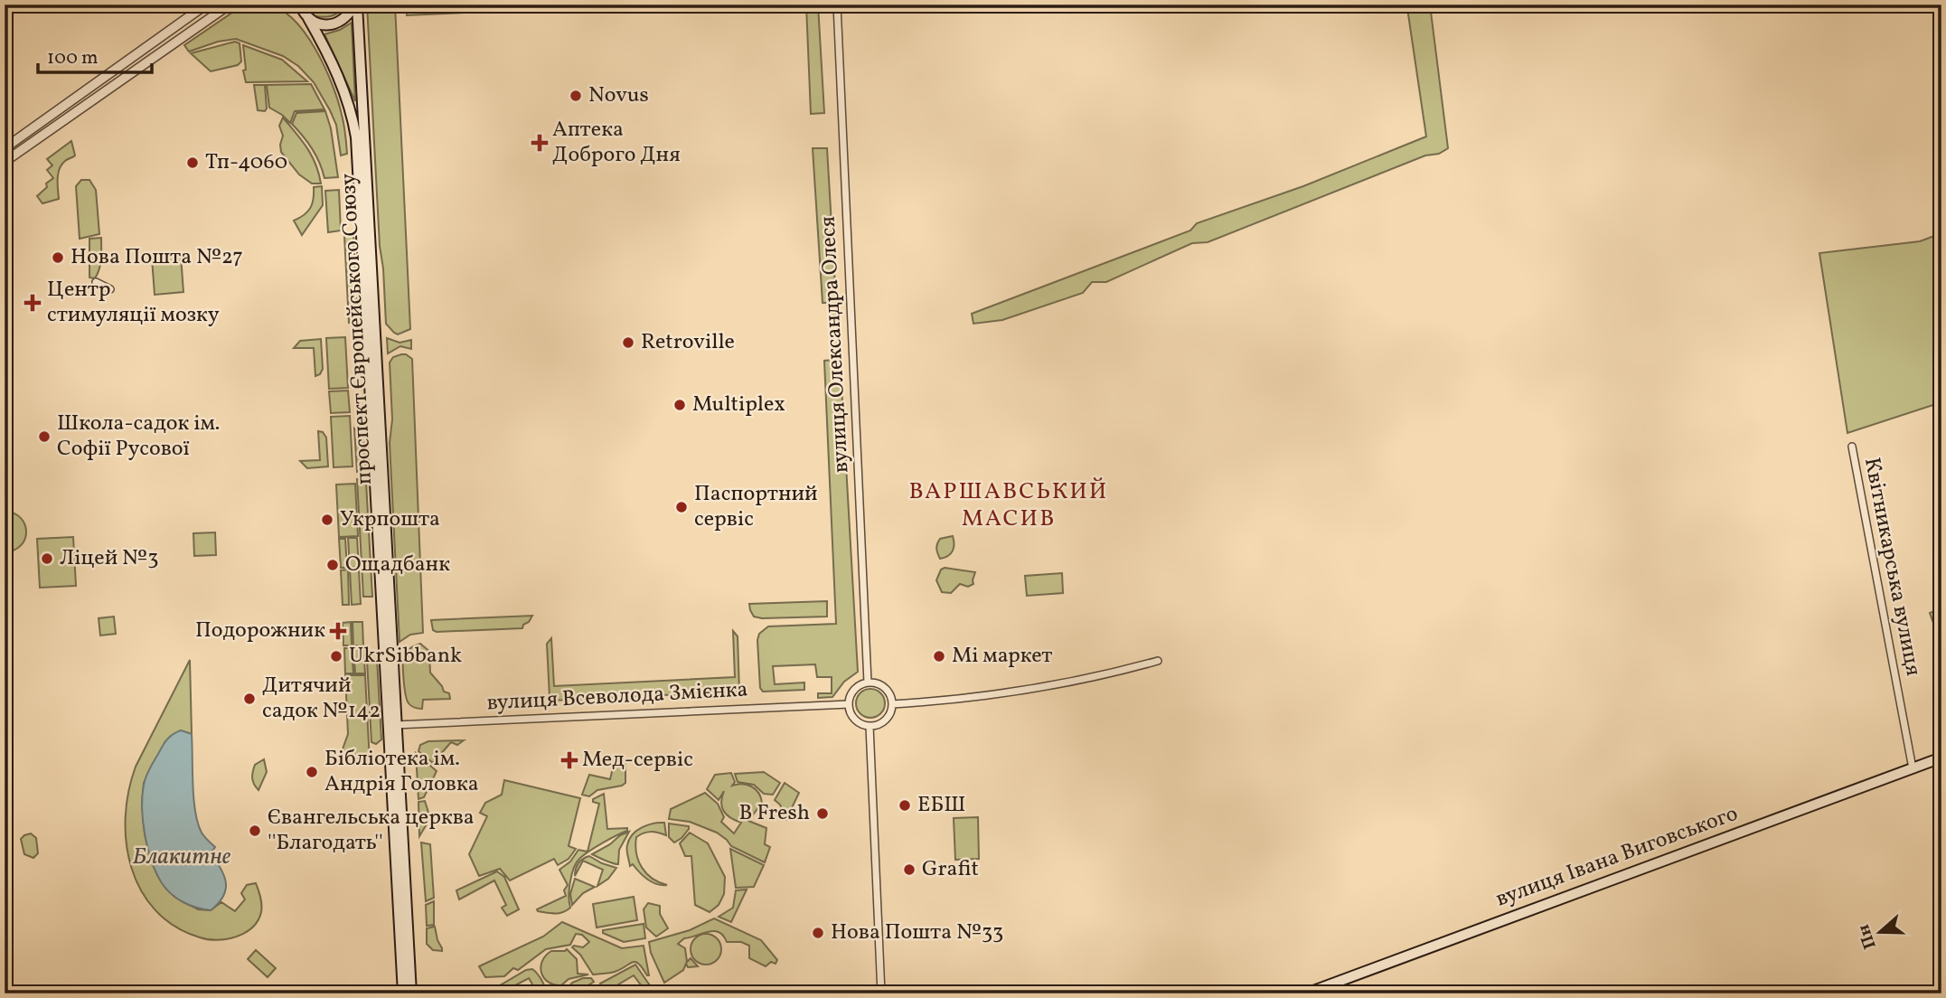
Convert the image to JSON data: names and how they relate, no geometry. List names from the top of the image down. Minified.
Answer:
{"streets":{"main road":["проспект Європейського Союзу","вулиця Івана Виговського"],"street":["вулиця Олександра Олеся","Квітникарська вулиця","вулиця Всеволода Змієнка"]},"crossings":[["проспект Європейського Союзу","вулиця Всеволода Змієнка"],["вулиця Олександра Олеся","вулиця Всеволода Змієнка"],["Квітникарська вулиця","вулиця Івана Виговського"]],"districts":["ВАРШАВСЬКИЙ МАСИВ"],"water":["Блакитне"],"places":{"other":["Novus","Тп-4060","Нова Пошта №27","Retroville","Multiplex","Школа-садок ім. Софії Русової","Паспортний сервіс","Укрпошта","Ліцей №3","Ощадбанк","UkrSibbank","Mi маркет","Дитячий садок №142","Бібліотека ім. Андрія Головка","ЕБШ","B Fresh","Євангельська церква ''Благодать''","Grafit","Нова Пошта №33"],"health":["Аптека Доброго Дня","Центр стимуляції мозку","Подорожник","Мед-сервіс"]},"scale_bar":"100 m","north":"left"}
